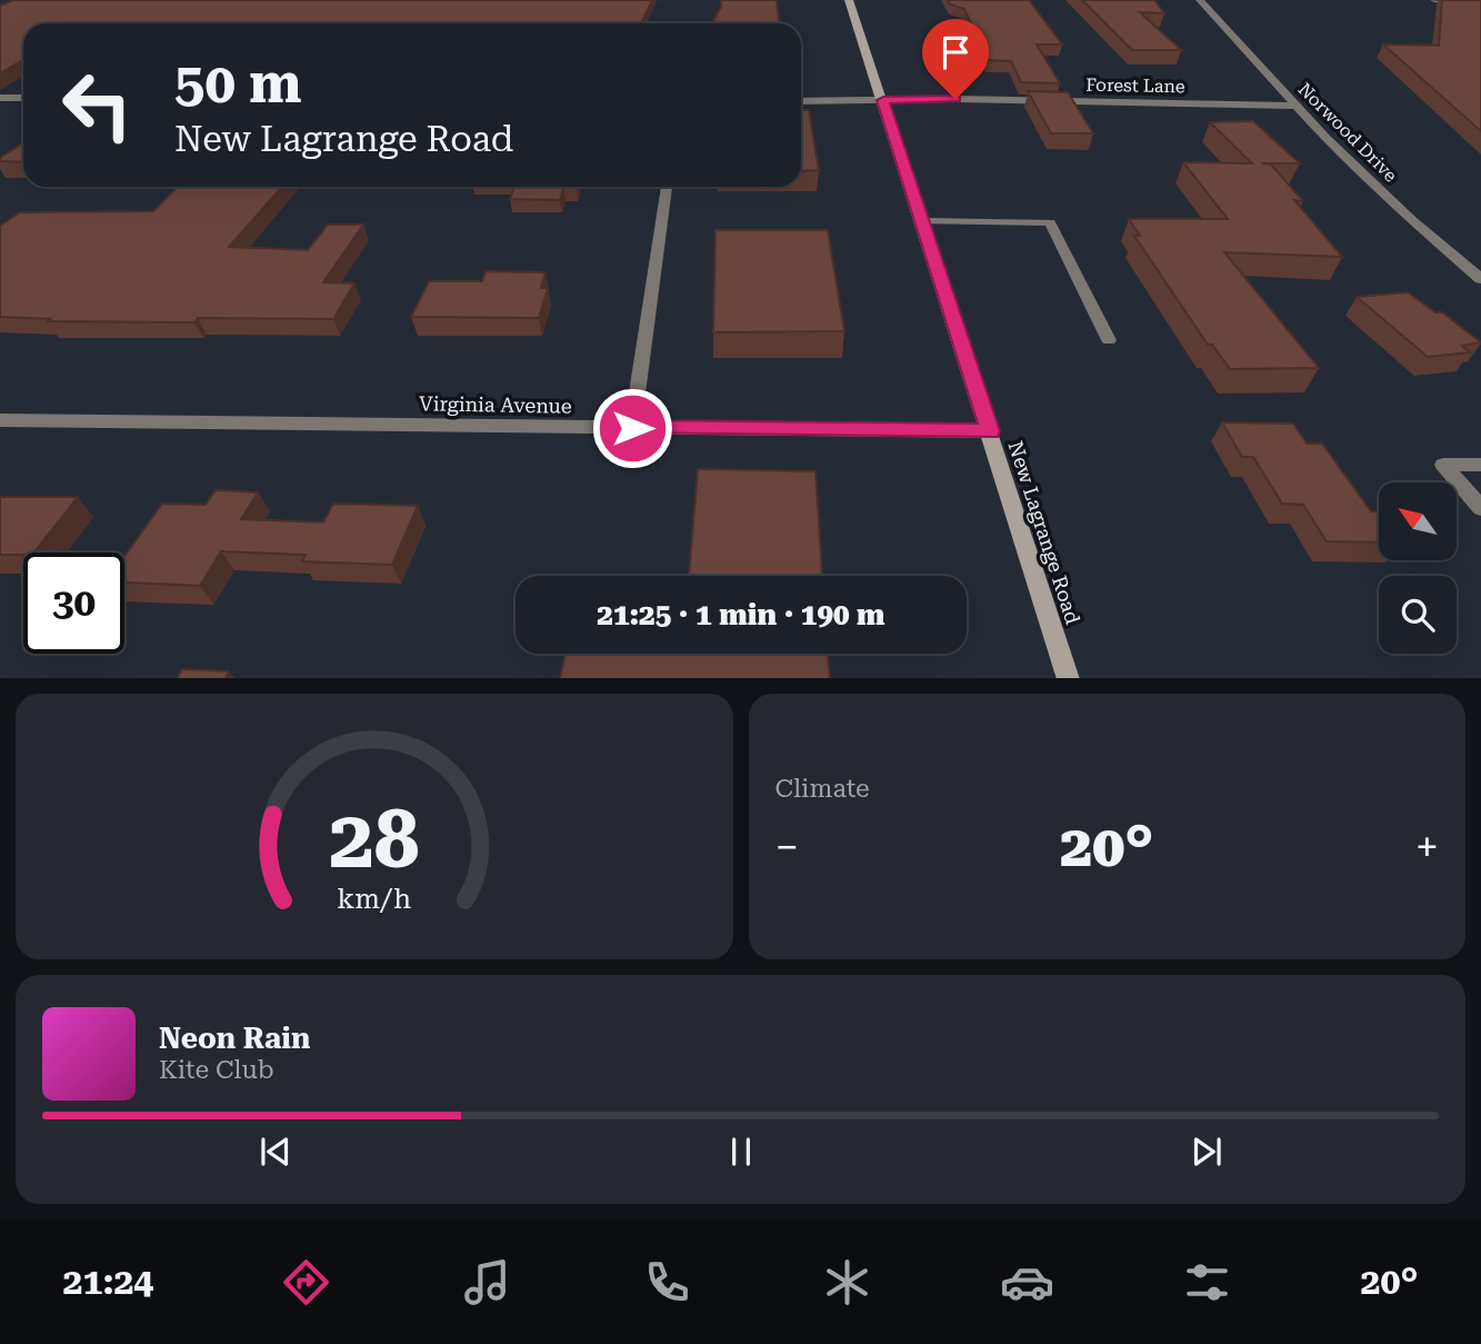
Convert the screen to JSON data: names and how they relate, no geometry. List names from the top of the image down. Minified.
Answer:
{"streets":{"main road":["New Lagrange Road"],"street":["Forest Lane","Norwood Drive","Virginia Avenue"]},"crossings":[["Forest Lane","Norwood Drive"],["Forest Lane","New Lagrange Road"],["Virginia Avenue","New Lagrange Road"]],"north":"top left","page":{"turn":["50 m","New Lagrange Road"],"limit":"30","trip":"21:25 · 1 min · 190 m","tile":"Climate","heat":["−","20°","+"],"song":["Neon Rain","Kite Club"],"tabs":["21:24","20°"],"gauge":["28","km/h"]}}
